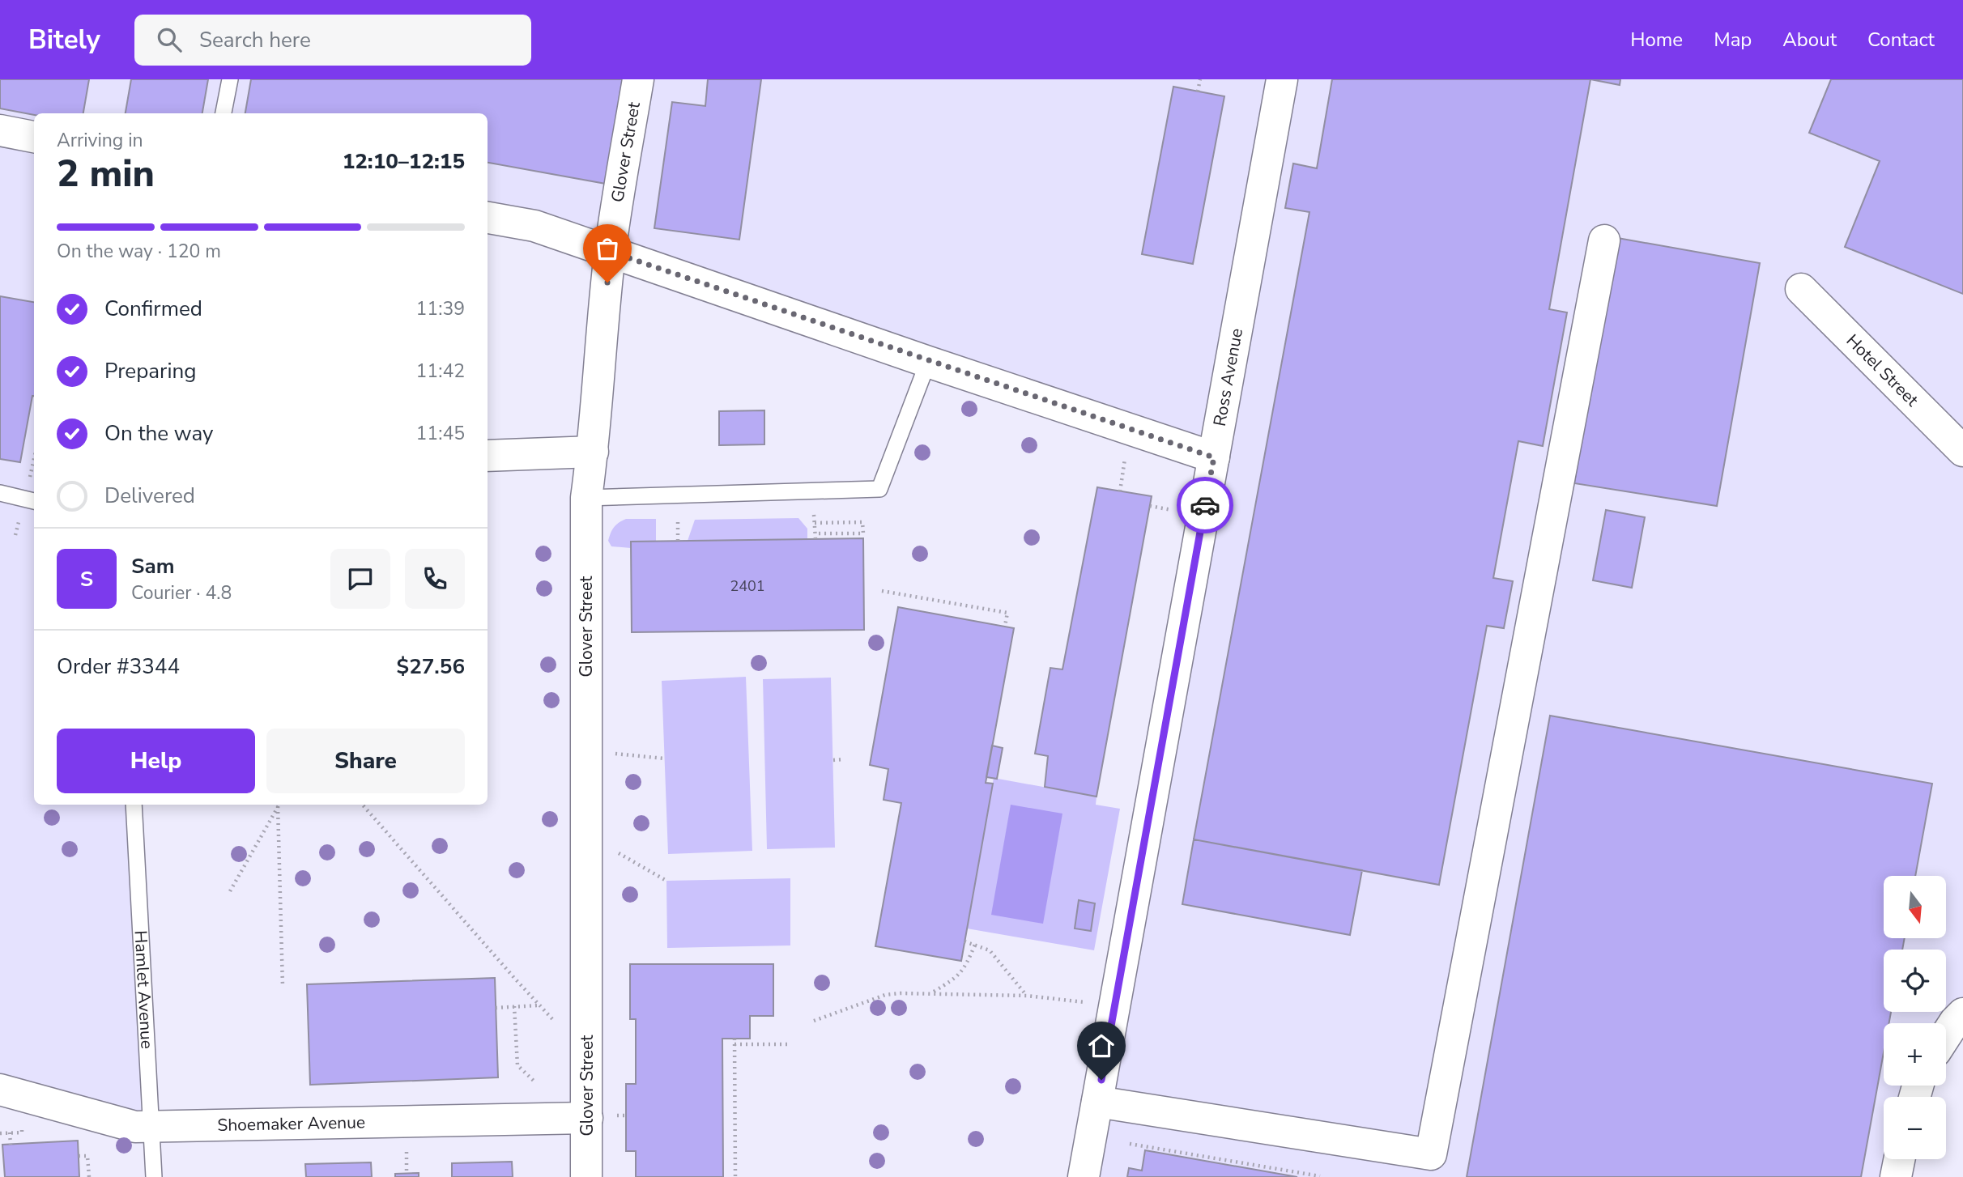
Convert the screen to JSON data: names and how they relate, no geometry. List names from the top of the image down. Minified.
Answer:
{"streets":{"street":["Glover Street","Hotel Street","Ross Avenue","Shoemaker Avenue"],"lane":["Hamlet Avenue"]},"crossings":[["Glover Street","Shoemaker Avenue"],["Hamlet Avenue","Shoemaker Avenue"]],"house_numbers":["2401"],"north":"bottom","page":{"header":"Bitely","search":"Search here","nav":["Home","Map","About","Contact"],"heading":["2 min","Arriving in","12:10–12:15"],"panel":["Sam","Courier · 4.8","Order #3344","$27.56"],"bar":"On the way · 120 m","list":[["Confirmed","11:39"],["Preparing","11:42"],["On the way","11:45"],"Delivered"],"round":"S","buttons":["Help","Share"],"map_buttons":["+","−"]}}
